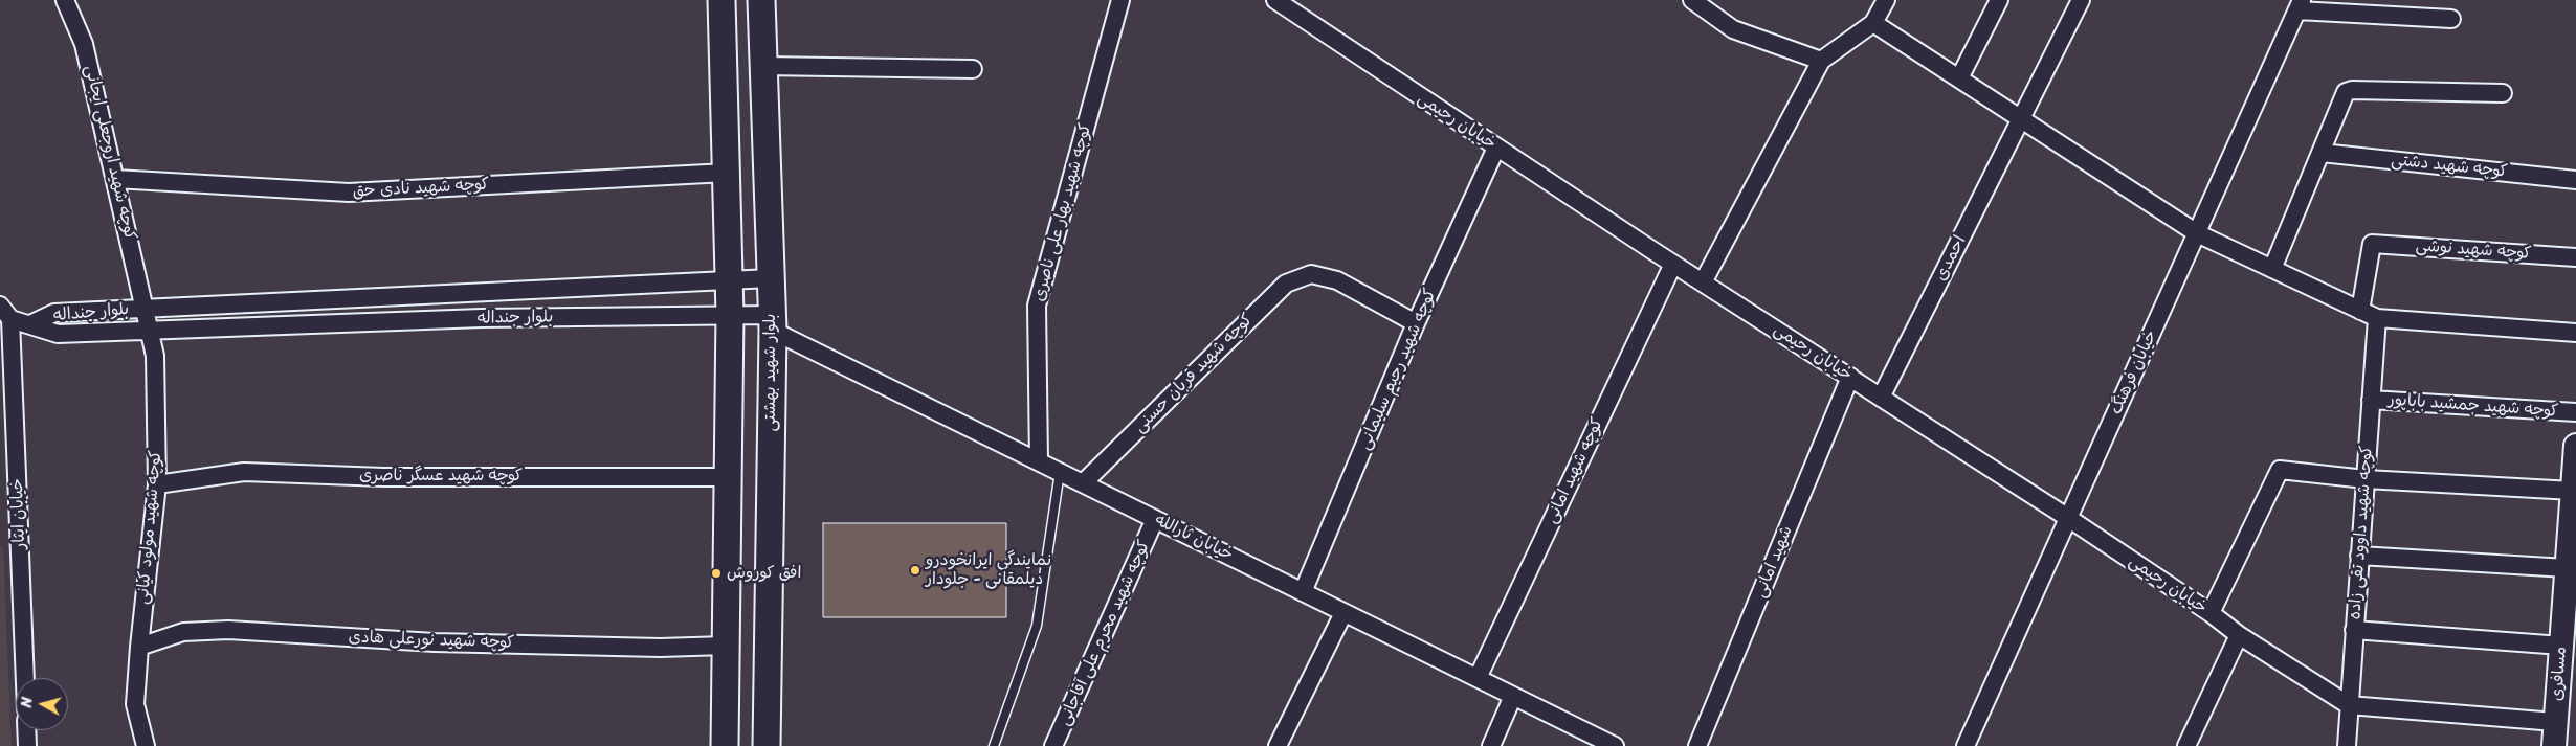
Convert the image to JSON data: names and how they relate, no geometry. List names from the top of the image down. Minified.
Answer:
{"streets":{"main road":["بلوار شهید بهشتی","مسافری"],"street":["خیابان رحیمی","کوچه شهید اروجعلی ایجانی","کوچه شهید دشتی","کوچه شهید نادی حق","کوچه شهید بهار علی ناصری","کوچه شهید نوشی","احمدی","بلوار جنداله","کوچه شهید رحیم سلیمانی","خیابان فرهنگ","کوچه شهید قربان حسنی","کوچه شهید جمشید باباپور","کوچه شهید امانی","کوچه شهید عسگر ناصری","خیابان ایثار","کوچه شهید مولود کیانی","کوچه شهید داوود تقی زاده","خیابان ثارالله","شهید امانی","کوچه شهید محرم علی آقاجانی","کوچه شهید نورعلی هادی"]},"crossings":[["خیابان رحیمی","احمدی"],["خیابان رحیمی","کوچه شهید رحیم سلیمانی"],["خیابان رحیمی","خیابان فرهنگ"],["خیابان رحیمی","کوچه شهید امانی"],["خیابان رحیمی","کوچه شهید داوود تقی زاده"],["خیابان رحیمی","شهید امانی"],["کوچه شهید اروجعلی ایجانی","کوچه شهید نادی حق"],["کوچه شهید اروجعلی ایجانی","بلوار جنداله"],["کوچه شهید اروجعلی ایجانی","کوچه شهید مولود کیانی"],["کوچه شهید بهار علی ناصری","خیابان ثارالله"],["بلوار جنداله","بلوار شهید بهشتی"],["بلوار جنداله","کوچه شهید مولود کیانی"],["بلوار جنداله","خیابان ثارالله"],["کوچه شهید رحیم سلیمانی","کوچه شهید قربان حسنی"],["کوچه شهید رحیم سلیمانی","خیابان ثارالله"],["بلوار شهید بهشتی","خیابان ثارالله"],["کوچه شهید قربان حسنی","خیابان ثارالله"],["کوچه شهید جمشید باباپور","کوچه شهید داوود تقی زاده"],["کوچه شهید امانی","خیابان ثارالله"],["کوچه شهید عسگر ناصری","کوچه شهید مولود کیانی"],["کوچه شهید مولود کیانی","کوچه شهید نورعلی هادی"],["خیابان ثارالله","کوچه شهید محرم علی آقاجانی"]],"places":["نمایندگی ایرانخودرو دیلمقانی - جلودار","افق کوروش"],"north":"left"}
